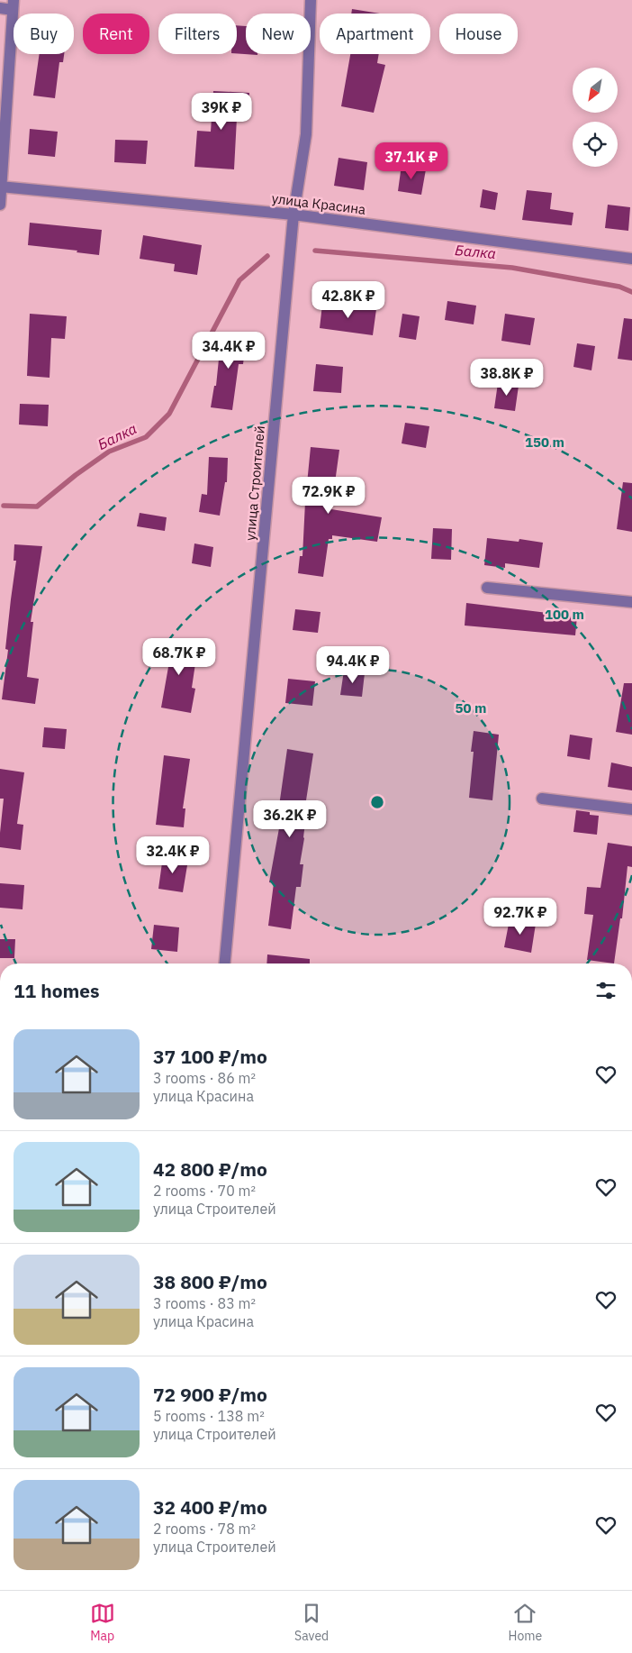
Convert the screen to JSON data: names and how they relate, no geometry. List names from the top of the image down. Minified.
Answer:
{"streets":{"street":["улица Красина","улица Строителей"]},"crossings":[["улица Красина","улица Строителей"]],"water":["Балка"],"north":"bottom left","page":{"chip":["Buy","Rent","Filters","New","Apartment","House"],"price":["39K ₽","37.1K ₽","42.8K ₽","34.4K ₽","38.8K ₽","72.9K ₽","68.7K ₽","94.4K ₽","36.2K ₽","32.4K ₽","92.7K ₽"],"heading":"11 homes","list":[{"name":"37 100 ₽/mo","note":"3 rooms · 86 m² · улица Красина"},{"name":"42 800 ₽/mo","note":"2 rooms · 70 m² · улица Строителей"},{"name":"38 800 ₽/mo","note":"3 rooms · 83 m² · улица Красина"},{"name":"72 900 ₽/mo","note":"5 rooms · 138 m² · улица Строителей"},{"name":"32 400 ₽/mo","note":"2 rooms · 78 m² · улица Строителей"}],"tabs":["Map","Saved","Home"]},"rings":["150 m","100 m","50 m"]}
